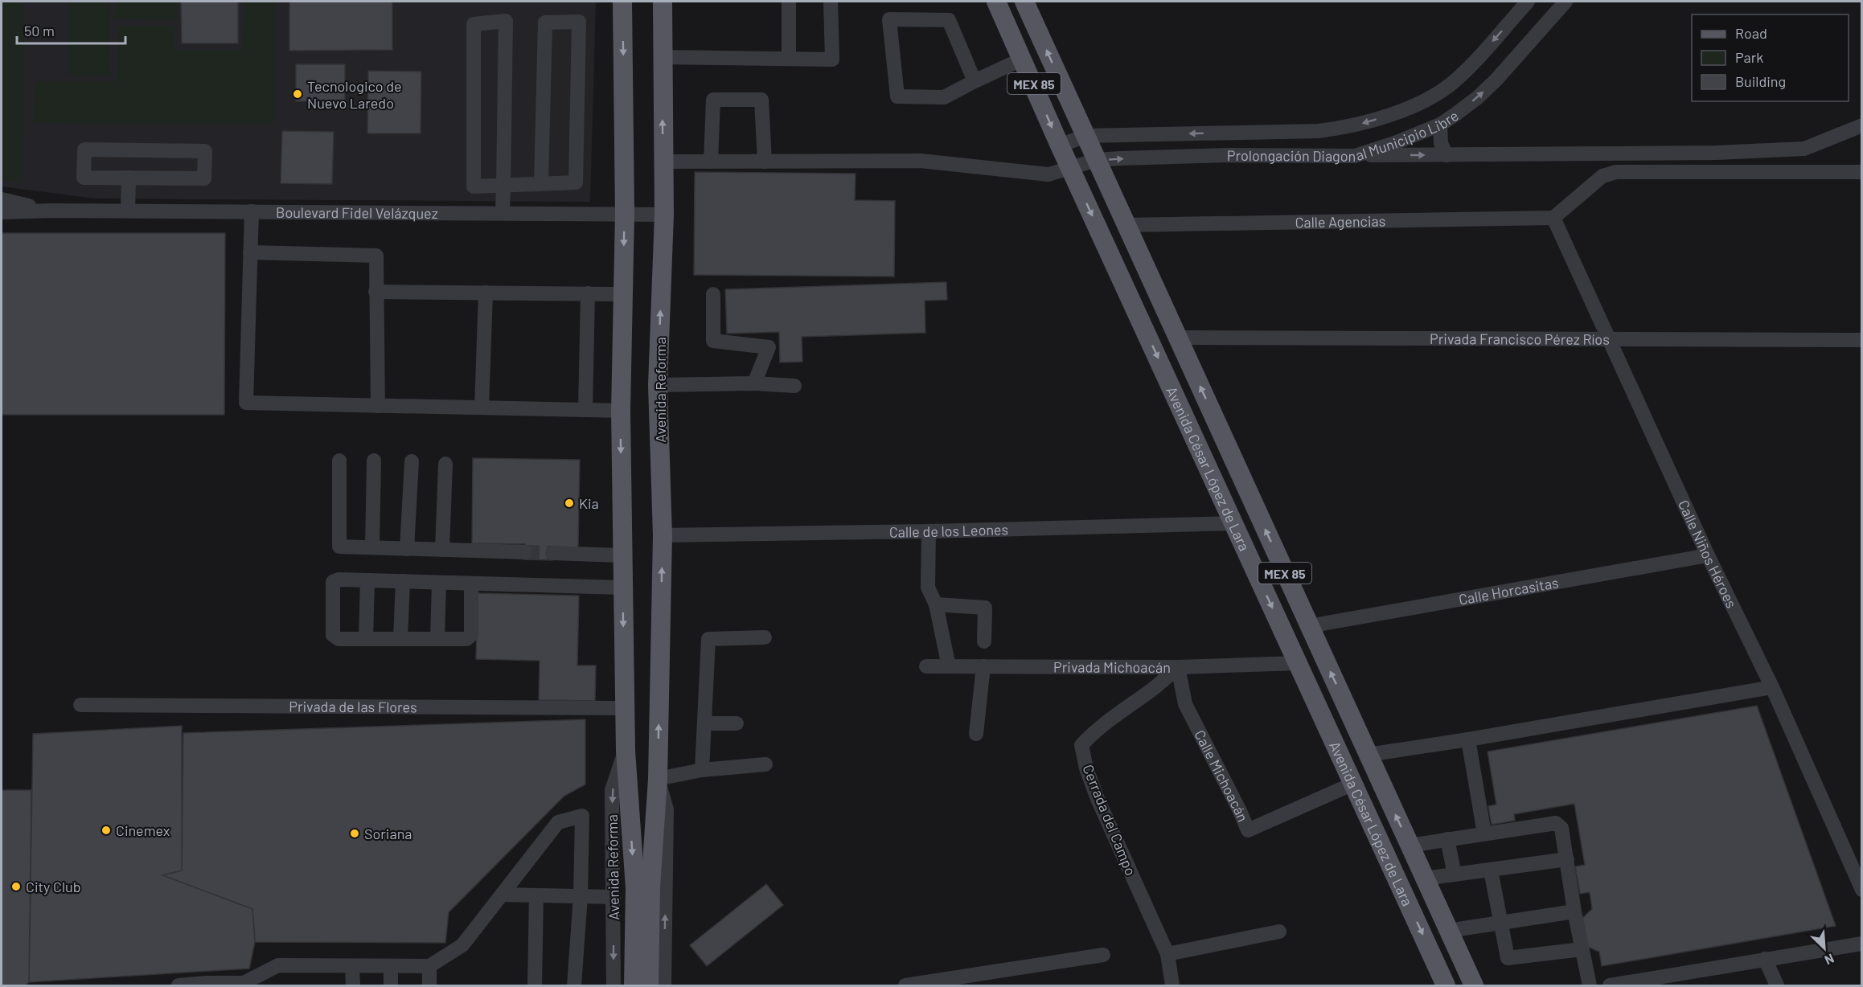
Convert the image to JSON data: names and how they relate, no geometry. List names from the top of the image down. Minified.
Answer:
{"streets":{"main road":["MEX 85","Avenida Reforma","Avenida César López de Lara"],"street":["Prolongación Diagonal Municipio Libre","Boulevard Fidel Velázquez","Calle Agencias","Privada Francisco Pérez Ríos","Calle de los Leones","Calle Niños Héroes","Calle Horcasitas","Privada Michoacán","Privada de las Flores","Calle Michoacán","Cerrada del Campo"]},"crossings":[["Prolongación Diagonal Municipio Libre","Avenida Reforma"],["Prolongación Diagonal Municipio Libre","Avenida César López de Lara"],["Boulevard Fidel Velázquez","Avenida Reforma"],["Calle Agencias","Avenida César López de Lara"],["Calle Agencias","Calle Niños Héroes"],["Privada Francisco Pérez Ríos","Avenida César López de Lara"],["Privada Francisco Pérez Ríos","Calle Niños Héroes"],["Avenida Reforma","Calle de los Leones"],["Avenida Reforma","Privada de las Flores"],["Avenida César López de Lara","Calle de los Leones"],["Avenida César López de Lara","Calle Horcasitas"],["Avenida César López de Lara","Privada Michoacán"],["Avenida César López de Lara","Calle Michoacán"],["Calle Niños Héroes","Calle Horcasitas"],["Privada Michoacán","Calle Michoacán"],["Privada Michoacán","Cerrada del Campo"],["Calle Michoacán","Cerrada del Campo"]],"places":["Tecnologico de Nuevo Laredo","Kia","Cinemex","Soriana","City Club"],"legend":["Road","Park","Building"],"scale_bar":"50 m","north":"bottom right"}
